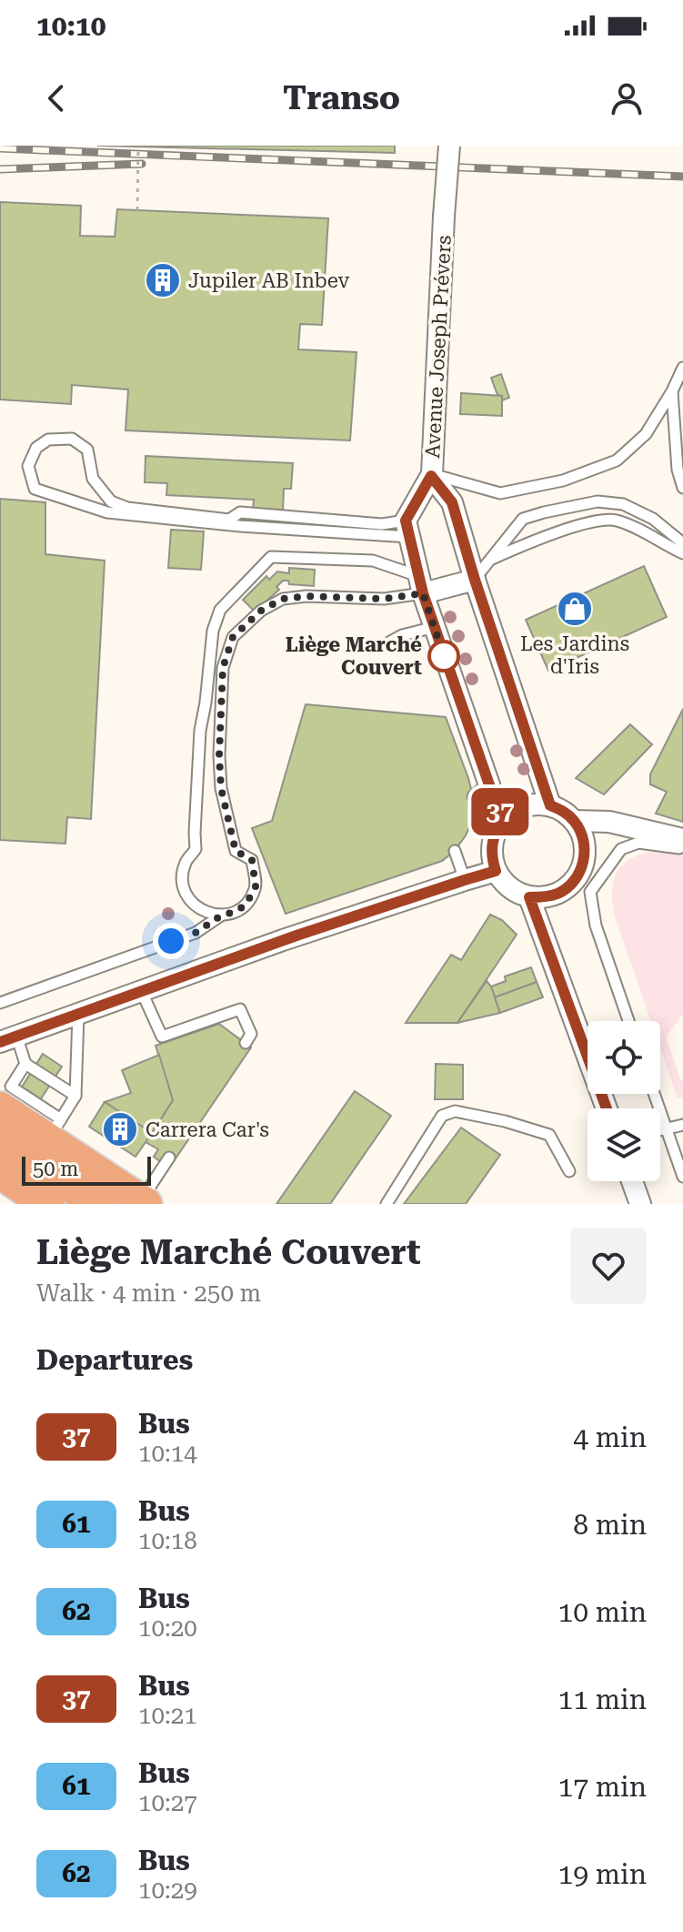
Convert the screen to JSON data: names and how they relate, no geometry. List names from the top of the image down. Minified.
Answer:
{"streets":{"street":["Avenue Joseph Prévers"]},"places":{"building":["Jupiler AB Inbev","Carrera Car's"],"shop":["Les Jardins d'Iris"],"other":["Liège Marché Couvert"]},"lines":["bus line 37"],"scale_bar":"50 m","page":{"status":"10:10","header":"Transo","on_map":"37","scale":"50 m","heading":[["Liège Marché Couvert","Walk · 4 min · 250 m"],"Departures"],"list":[{"mark":"37","name":"Bus","note":"10:14","value":"4 min"},{"mark":"61","name":"Bus","note":"10:18","value":"8 min"},{"mark":"62","name":"Bus","note":"10:20","value":"10 min"},{"mark":"37","name":"Bus","note":"10:21","value":"11 min"},{"mark":"61","name":"Bus","note":"10:27","value":"17 min"},{"mark":"62","name":"Bus","note":"10:29","value":"19 min"}]}}
